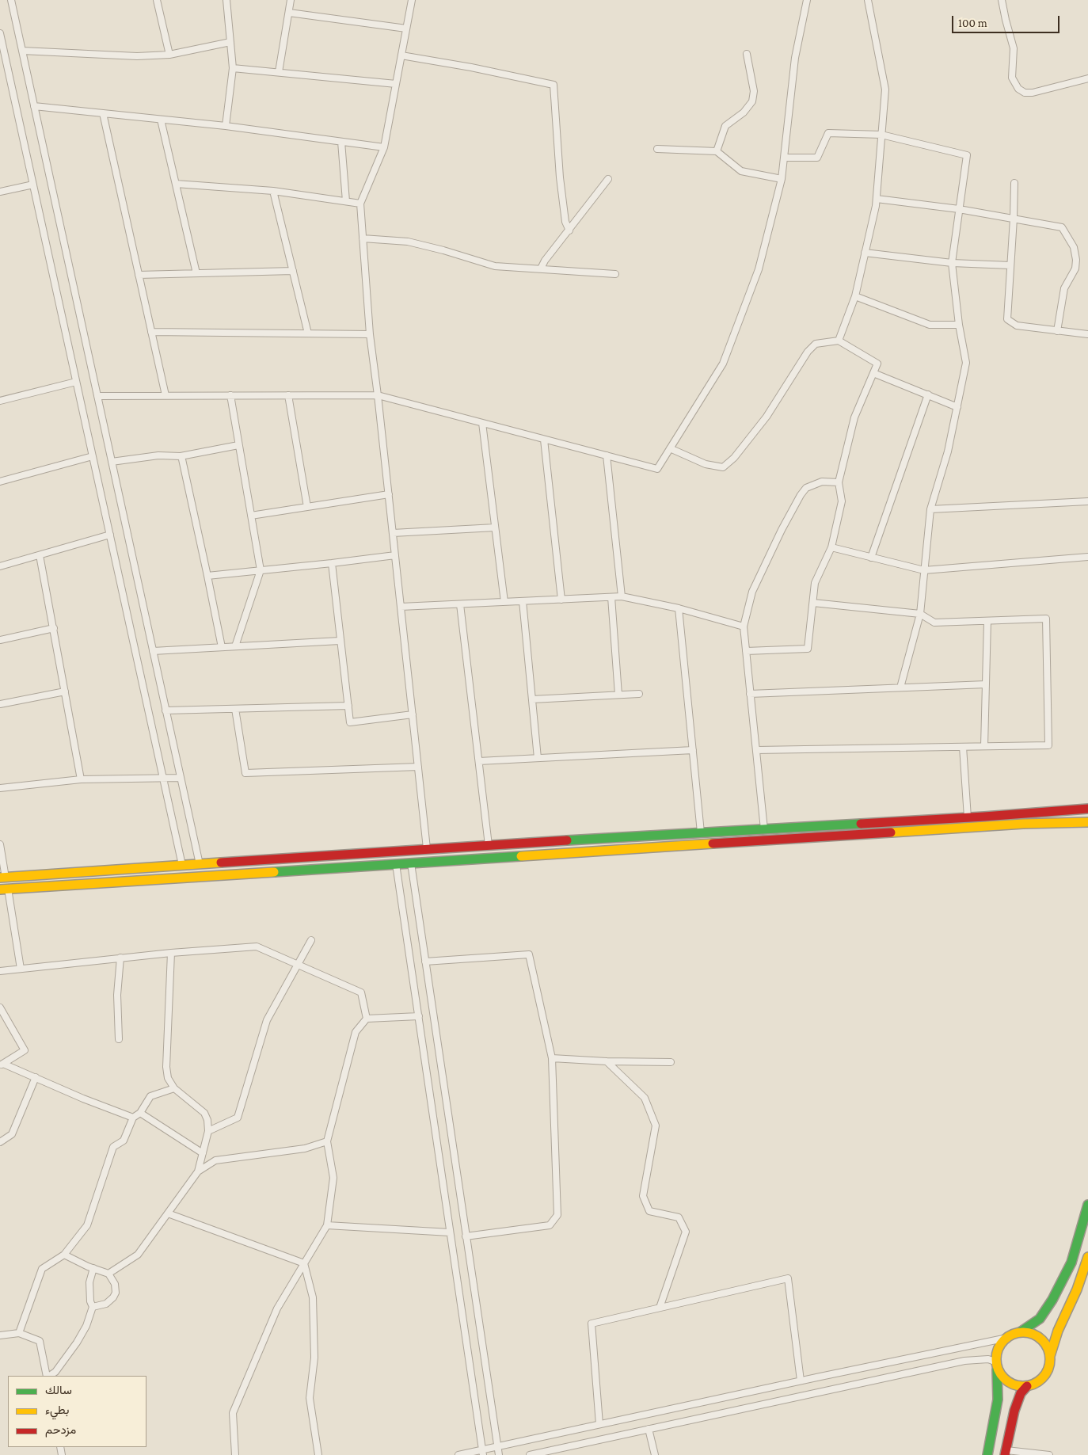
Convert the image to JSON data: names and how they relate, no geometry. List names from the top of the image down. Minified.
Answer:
{"legend":["سالك","بطيء","مزدحم"],"scale_bar":"100 m"}
